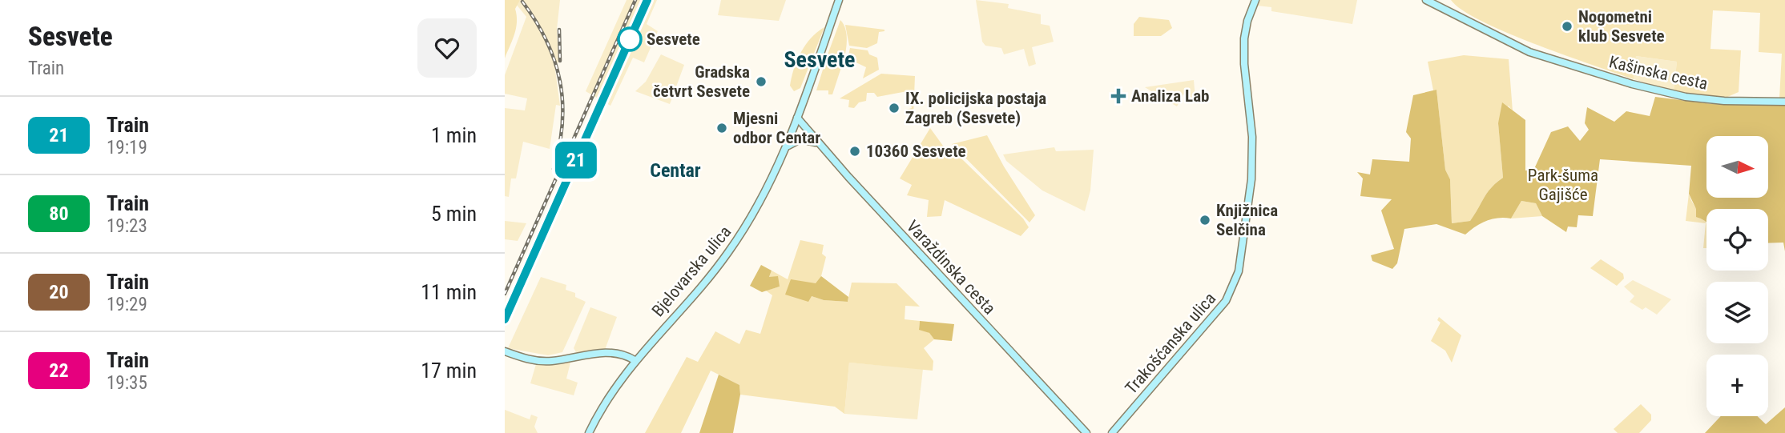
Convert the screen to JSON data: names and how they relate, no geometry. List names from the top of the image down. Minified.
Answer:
{"streets":{"main road":["Kašinska cesta","Varaždinska cesta","Bjelovarska ulica","Trakošćanska ulica"]},"crossings":[["Varaždinska cesta","Bjelovarska ulica"]],"districts":["Sesvete","Centar"],"parks":["Park-šuma Gajišće"],"places":{"other":["Nogometni klub Sesvete","Sesvete","Gradska četvrt Sesvete","IX. policijska postaja Zagreb (Sesvete)","Mjesni odbor Centar","10360 Sesvete","Knjižnica Selčina"],"health":["Analiza Lab"]},"north":"right","page":{"heading":["Sesvete","Train"],"on_map":"21","list":[{"mark":"21","name":"Train","note":"19:19","value":"1 min"},{"mark":"80","name":"Train","note":"19:23","value":"5 min"},{"mark":"20","name":"Train","note":"19:29","value":"11 min"},{"mark":"22","name":"Train","note":"19:35","value":"17 min"}],"map_buttons":"+"}}
